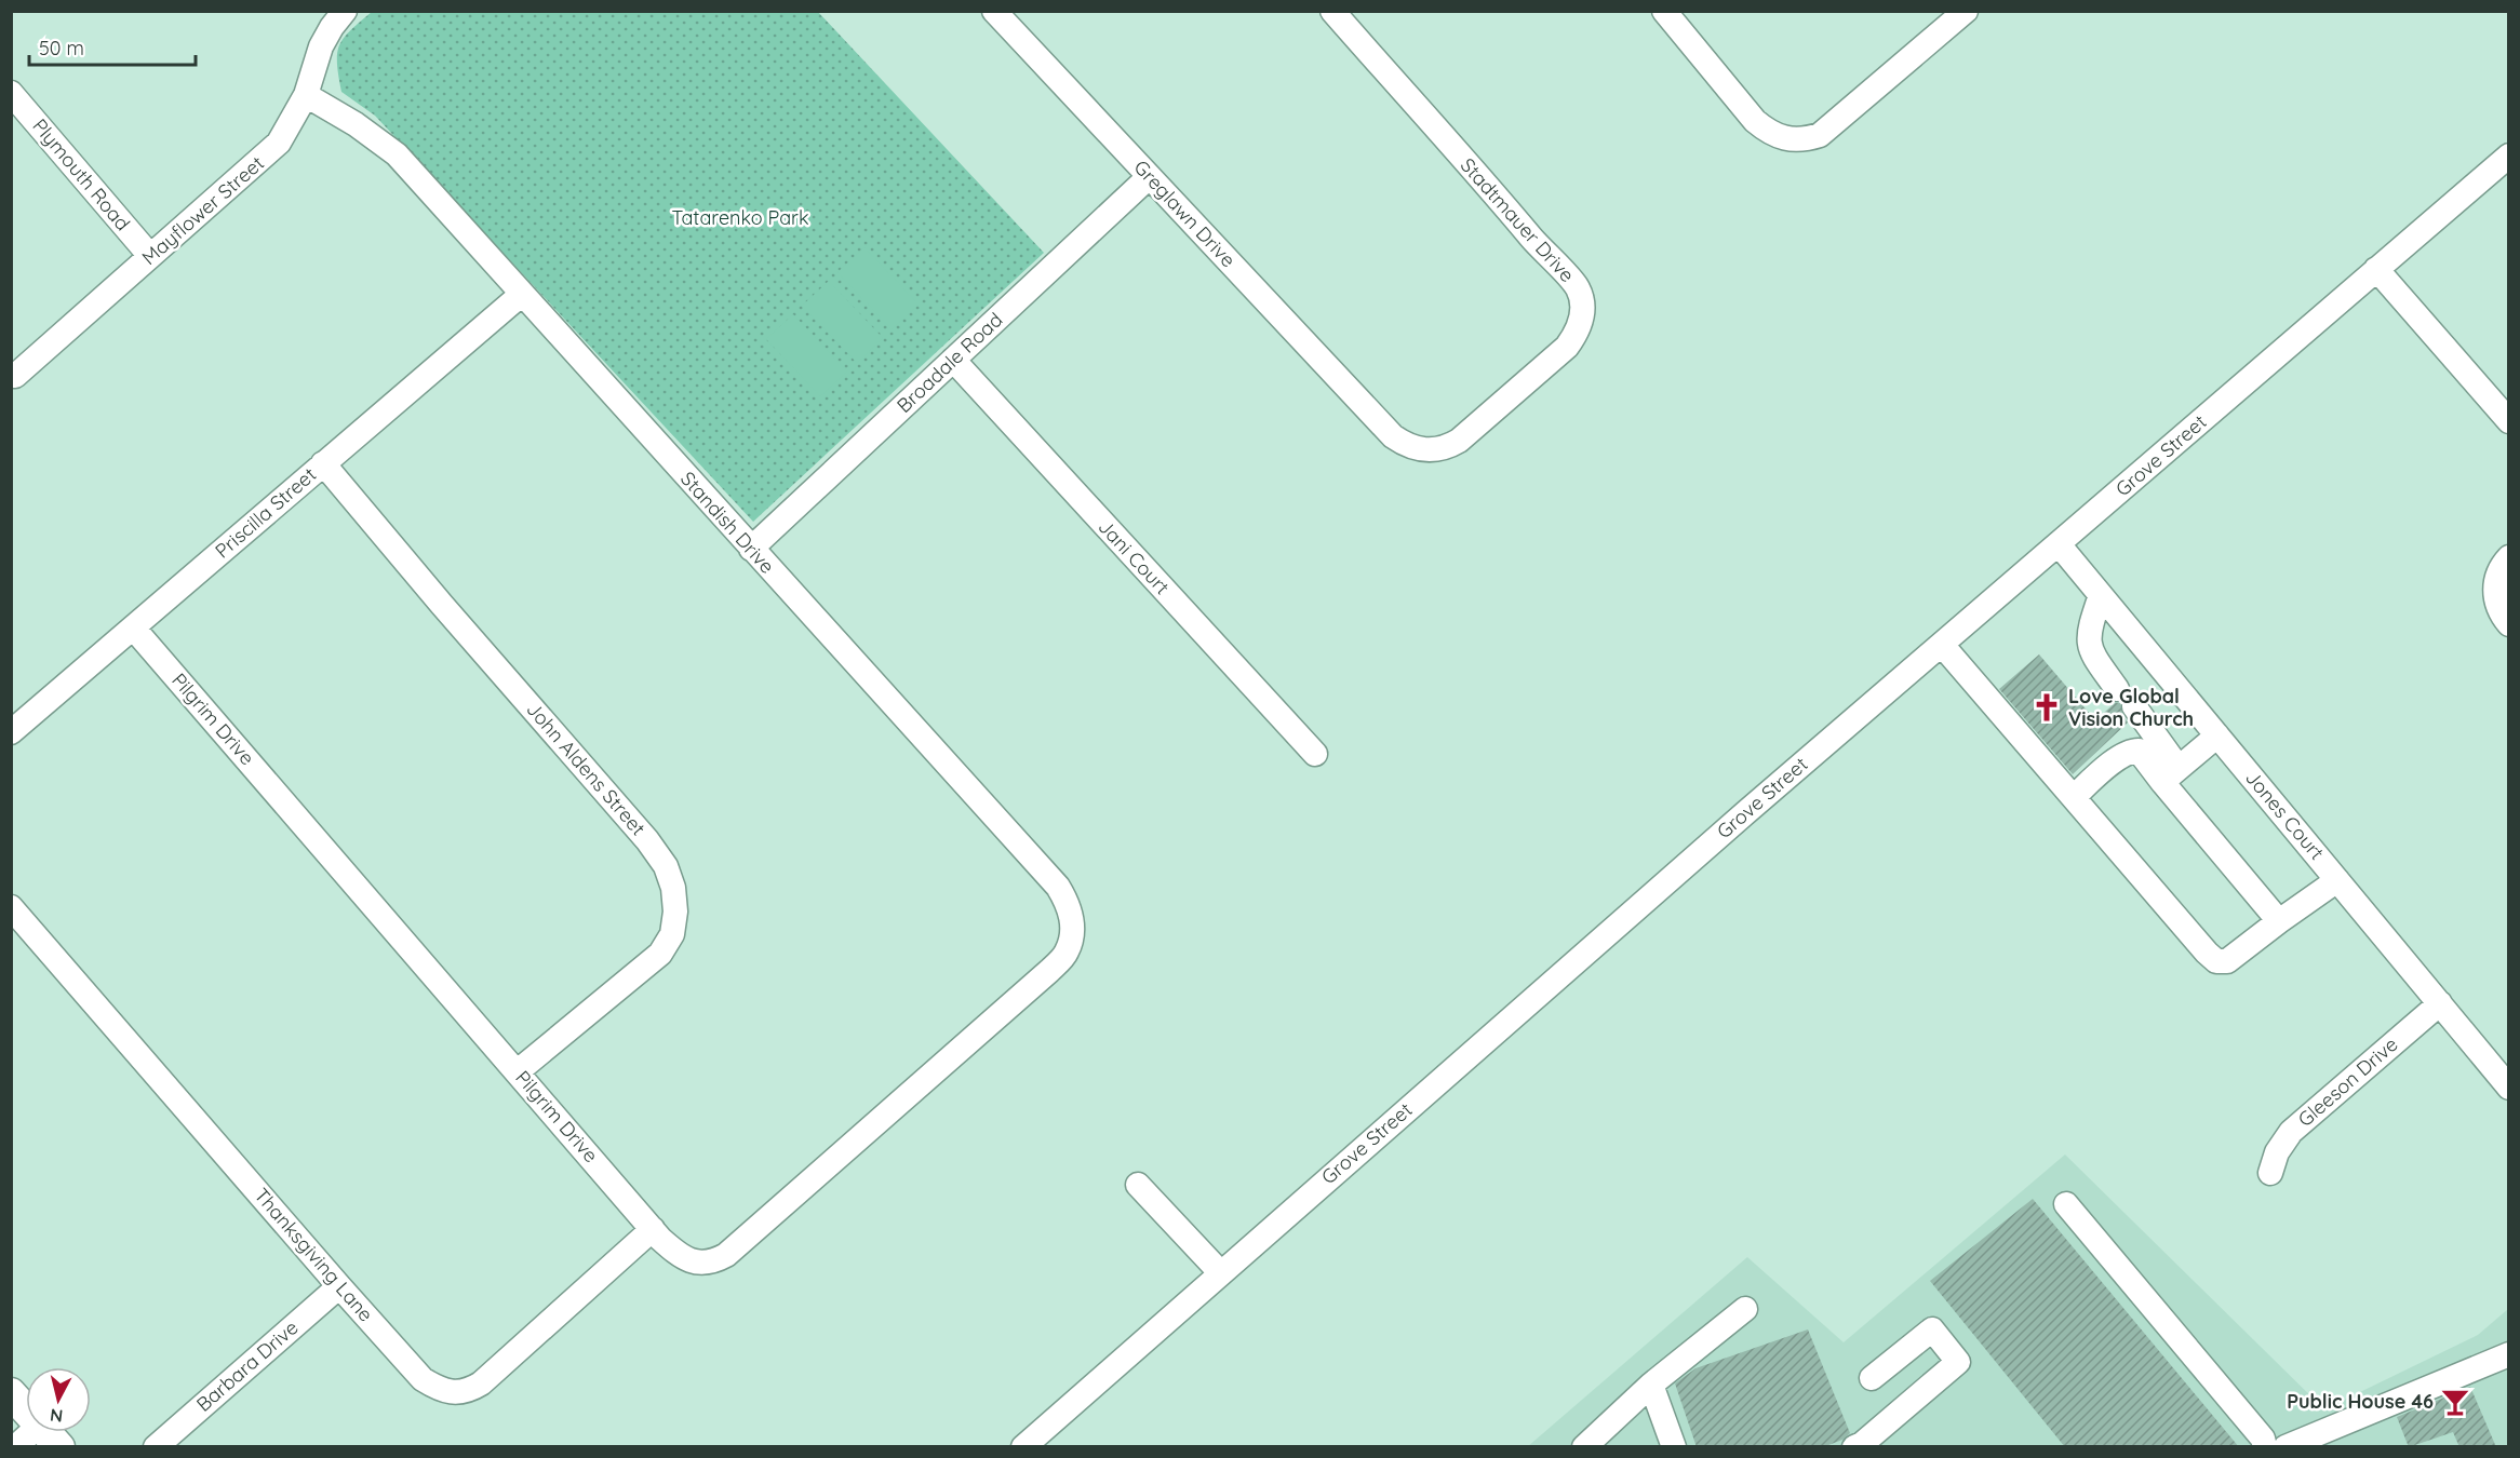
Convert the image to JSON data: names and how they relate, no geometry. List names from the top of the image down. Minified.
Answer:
{"streets":{"street":["Plymouth Road","Mayflower Street","Greglawn Drive","Stadtmauer Drive","Broadale Road","Grove Street","Priscilla Street","Standish Drive","Jani Court","Pilgrim Drive","John Aldens Street","Jones Court","Gleeson Drive","Thanksgiving Lane","Barbara Drive"]},"crossings":[["Plymouth Road","Mayflower Street"],["Mayflower Street","Standish Drive"],["Greglawn Drive","Stadtmauer Drive"],["Greglawn Drive","Broadale Road"],["Broadale Road","Standish Drive"],["Broadale Road","Jani Court"],["Grove Street","Jones Court"],["Priscilla Street","Standish Drive"],["Priscilla Street","Pilgrim Drive"],["Priscilla Street","John Aldens Street"],["Standish Drive","Pilgrim Drive"],["Pilgrim Drive","John Aldens Street"],["Pilgrim Drive","Thanksgiving Lane"],["Jones Court","Gleeson Drive"],["Thanksgiving Lane","Barbara Drive"]],"parks":["Tatarenko Park"],"places":{"church":["Love Global Vision Church"],"bar":["Public House 46"]},"scale_bar":"50 m","north":"bottom"}
